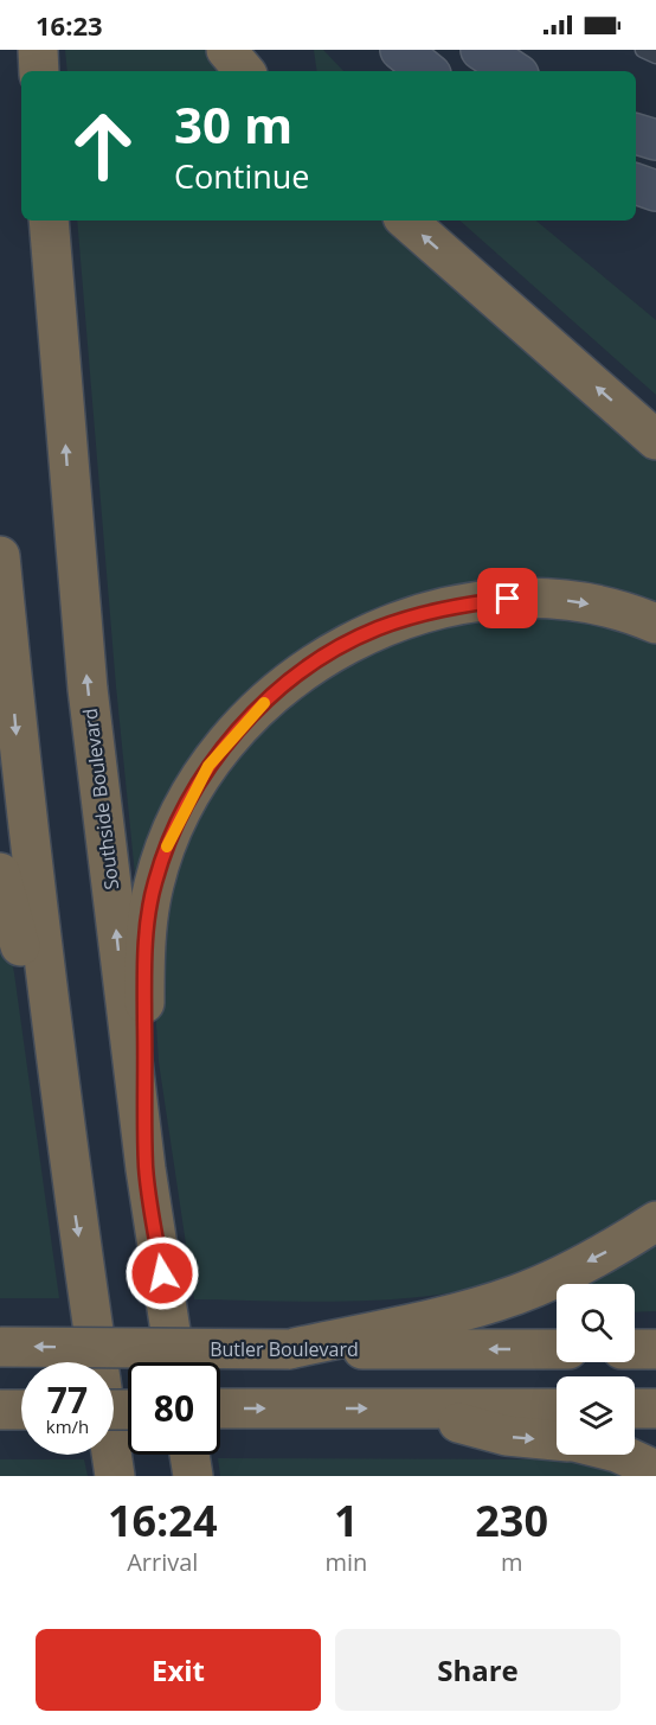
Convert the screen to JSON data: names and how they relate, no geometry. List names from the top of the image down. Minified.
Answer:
{"streets":{"highway":["Southside Boulevard","Butler Boulevard"]},"page":{"status":"16:23","turn":["30 m","Continue"],"speed":"77 km/h","limit":"80","eta":["16:24","Arrival","1","min","230","m"],"buttons":["Exit","Share"]}}
